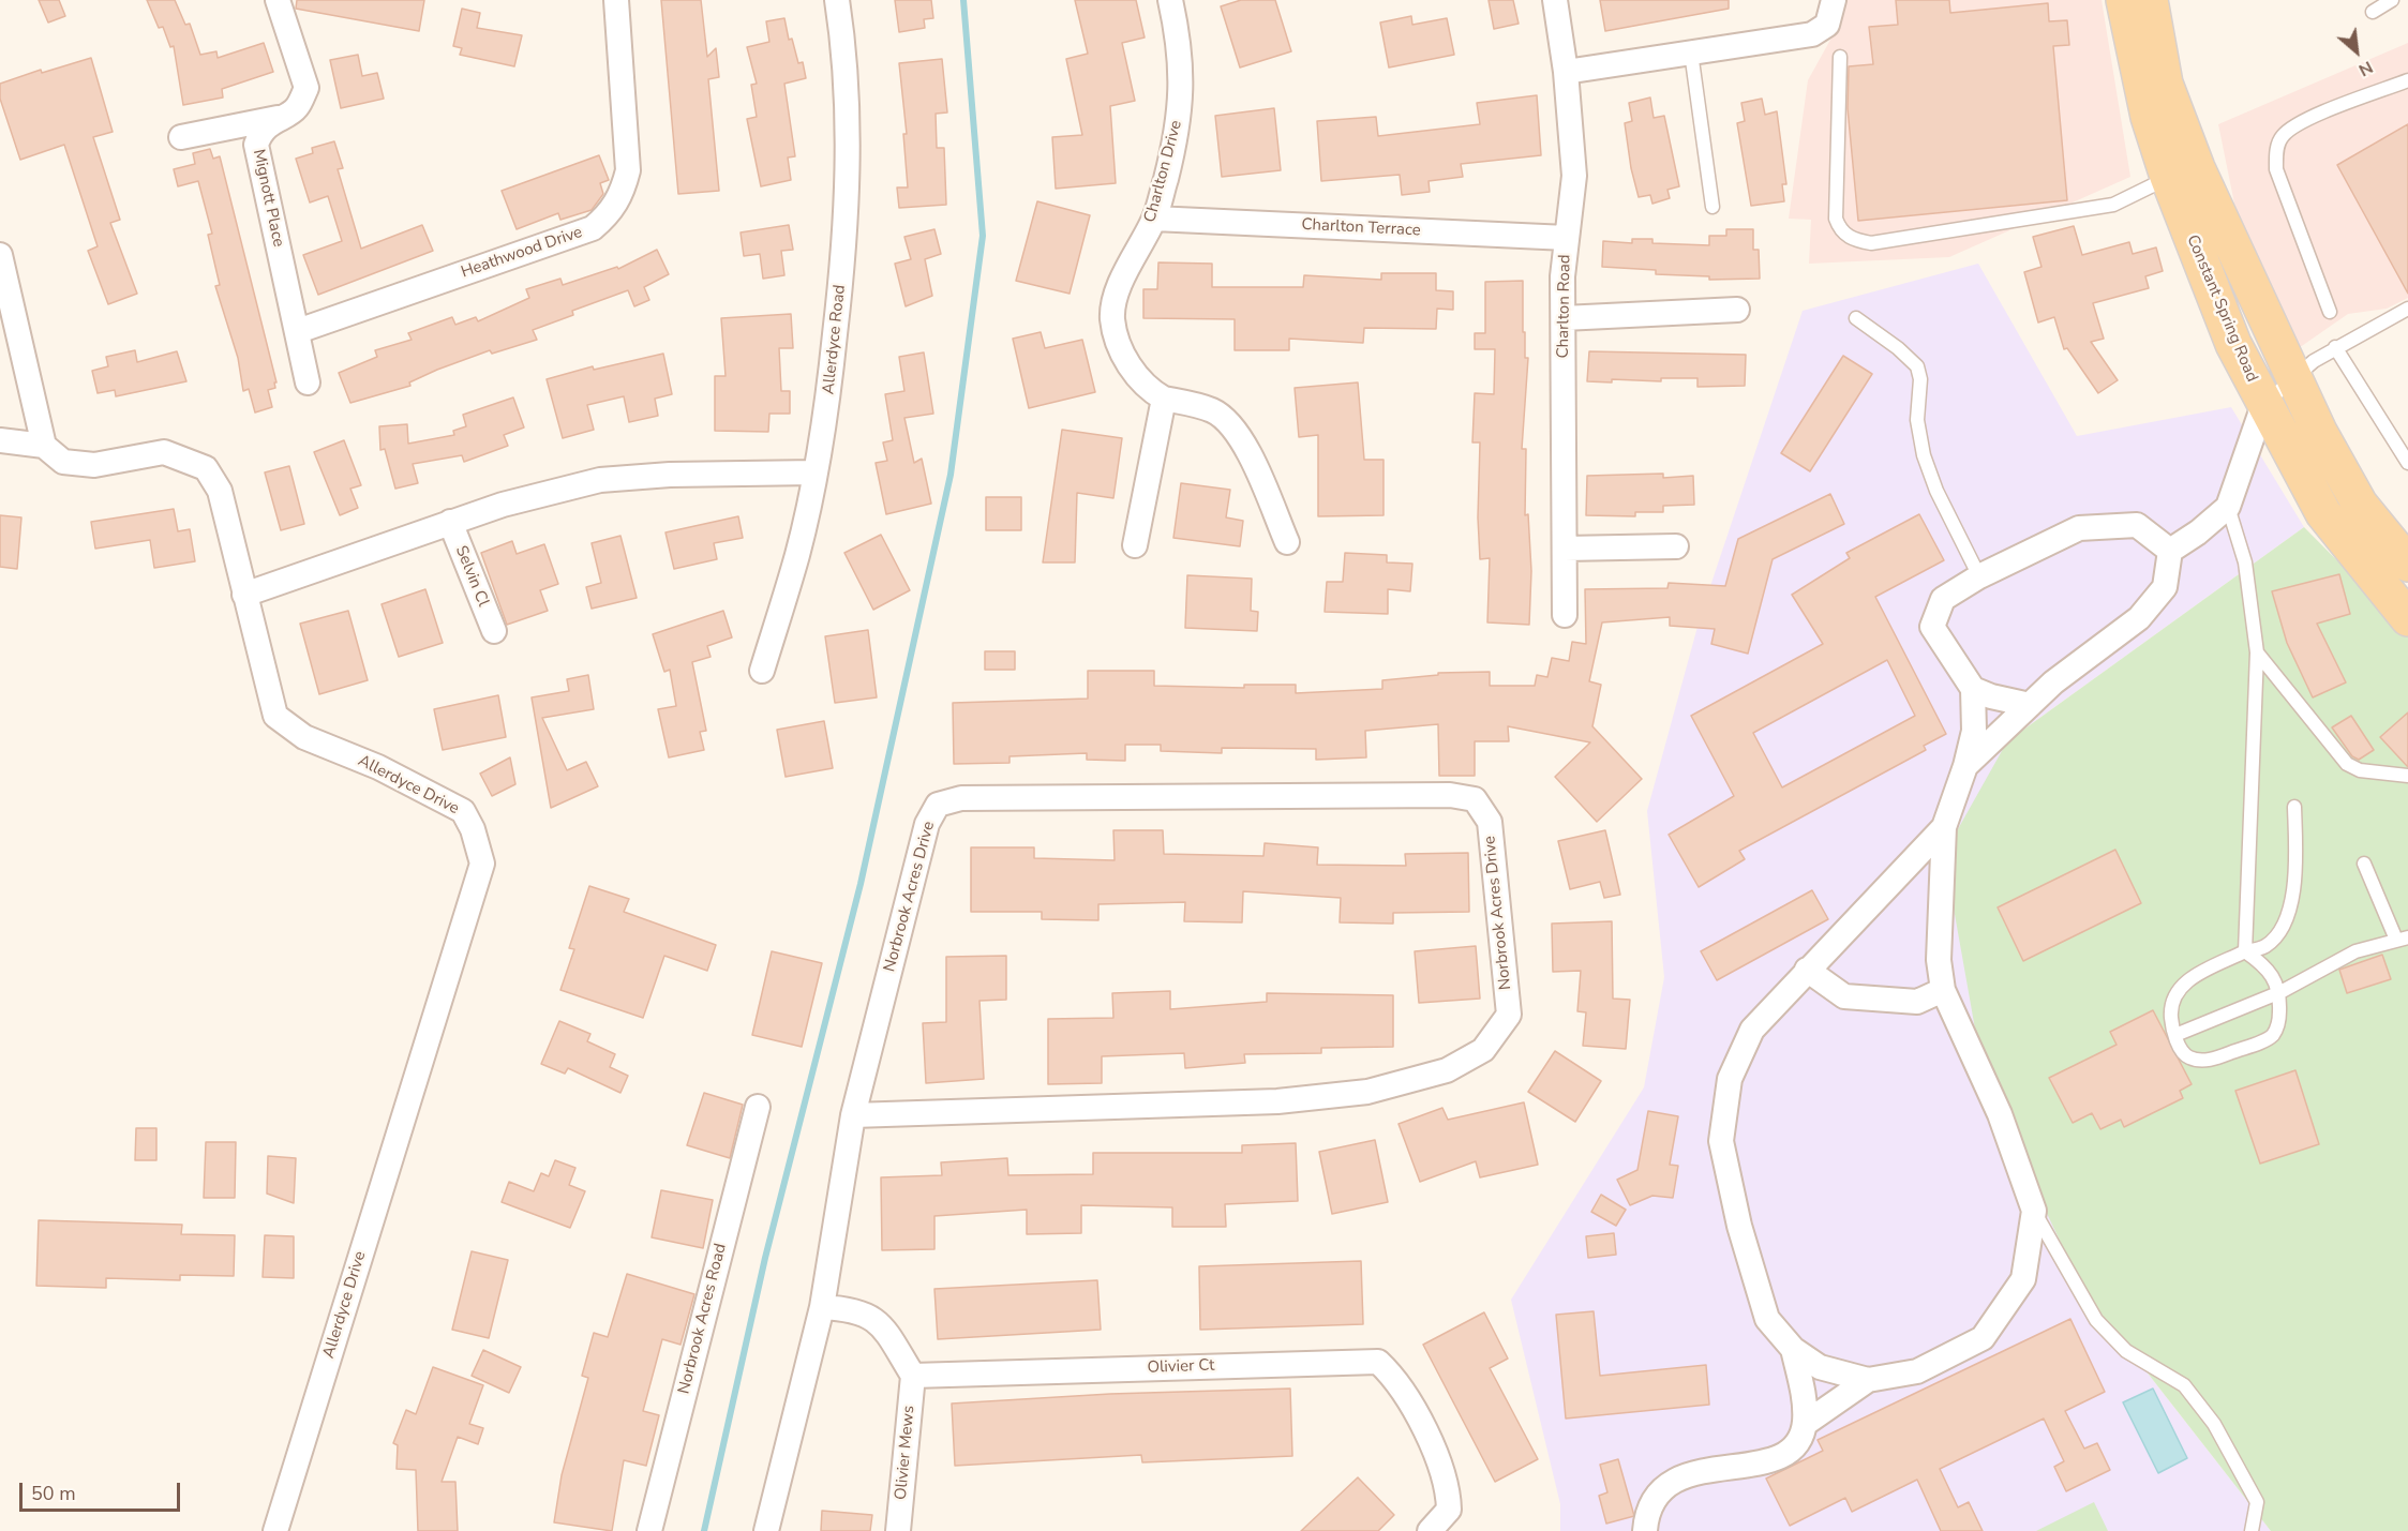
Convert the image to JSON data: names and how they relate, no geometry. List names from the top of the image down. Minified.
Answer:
{"streets":{"main road":["Constant Spring Road"],"street":["Charlton Drive","Mignott Place","Charlton Terrace","Heathwood Drive","Charlton Road","Allerdyce Road","Selvin Cl","Allerdyce Drive","Norbrook Acres Drive","Norbrook Acres Road","Olivier Ct","Olivier Mews"]},"crossings":[["Charlton Drive","Charlton Terrace"],["Mignott Place","Heathwood Drive"],["Charlton Terrace","Charlton Road"],["Olivier Ct","Olivier Mews"]],"scale_bar":"50 m","north":"bottom right"}
